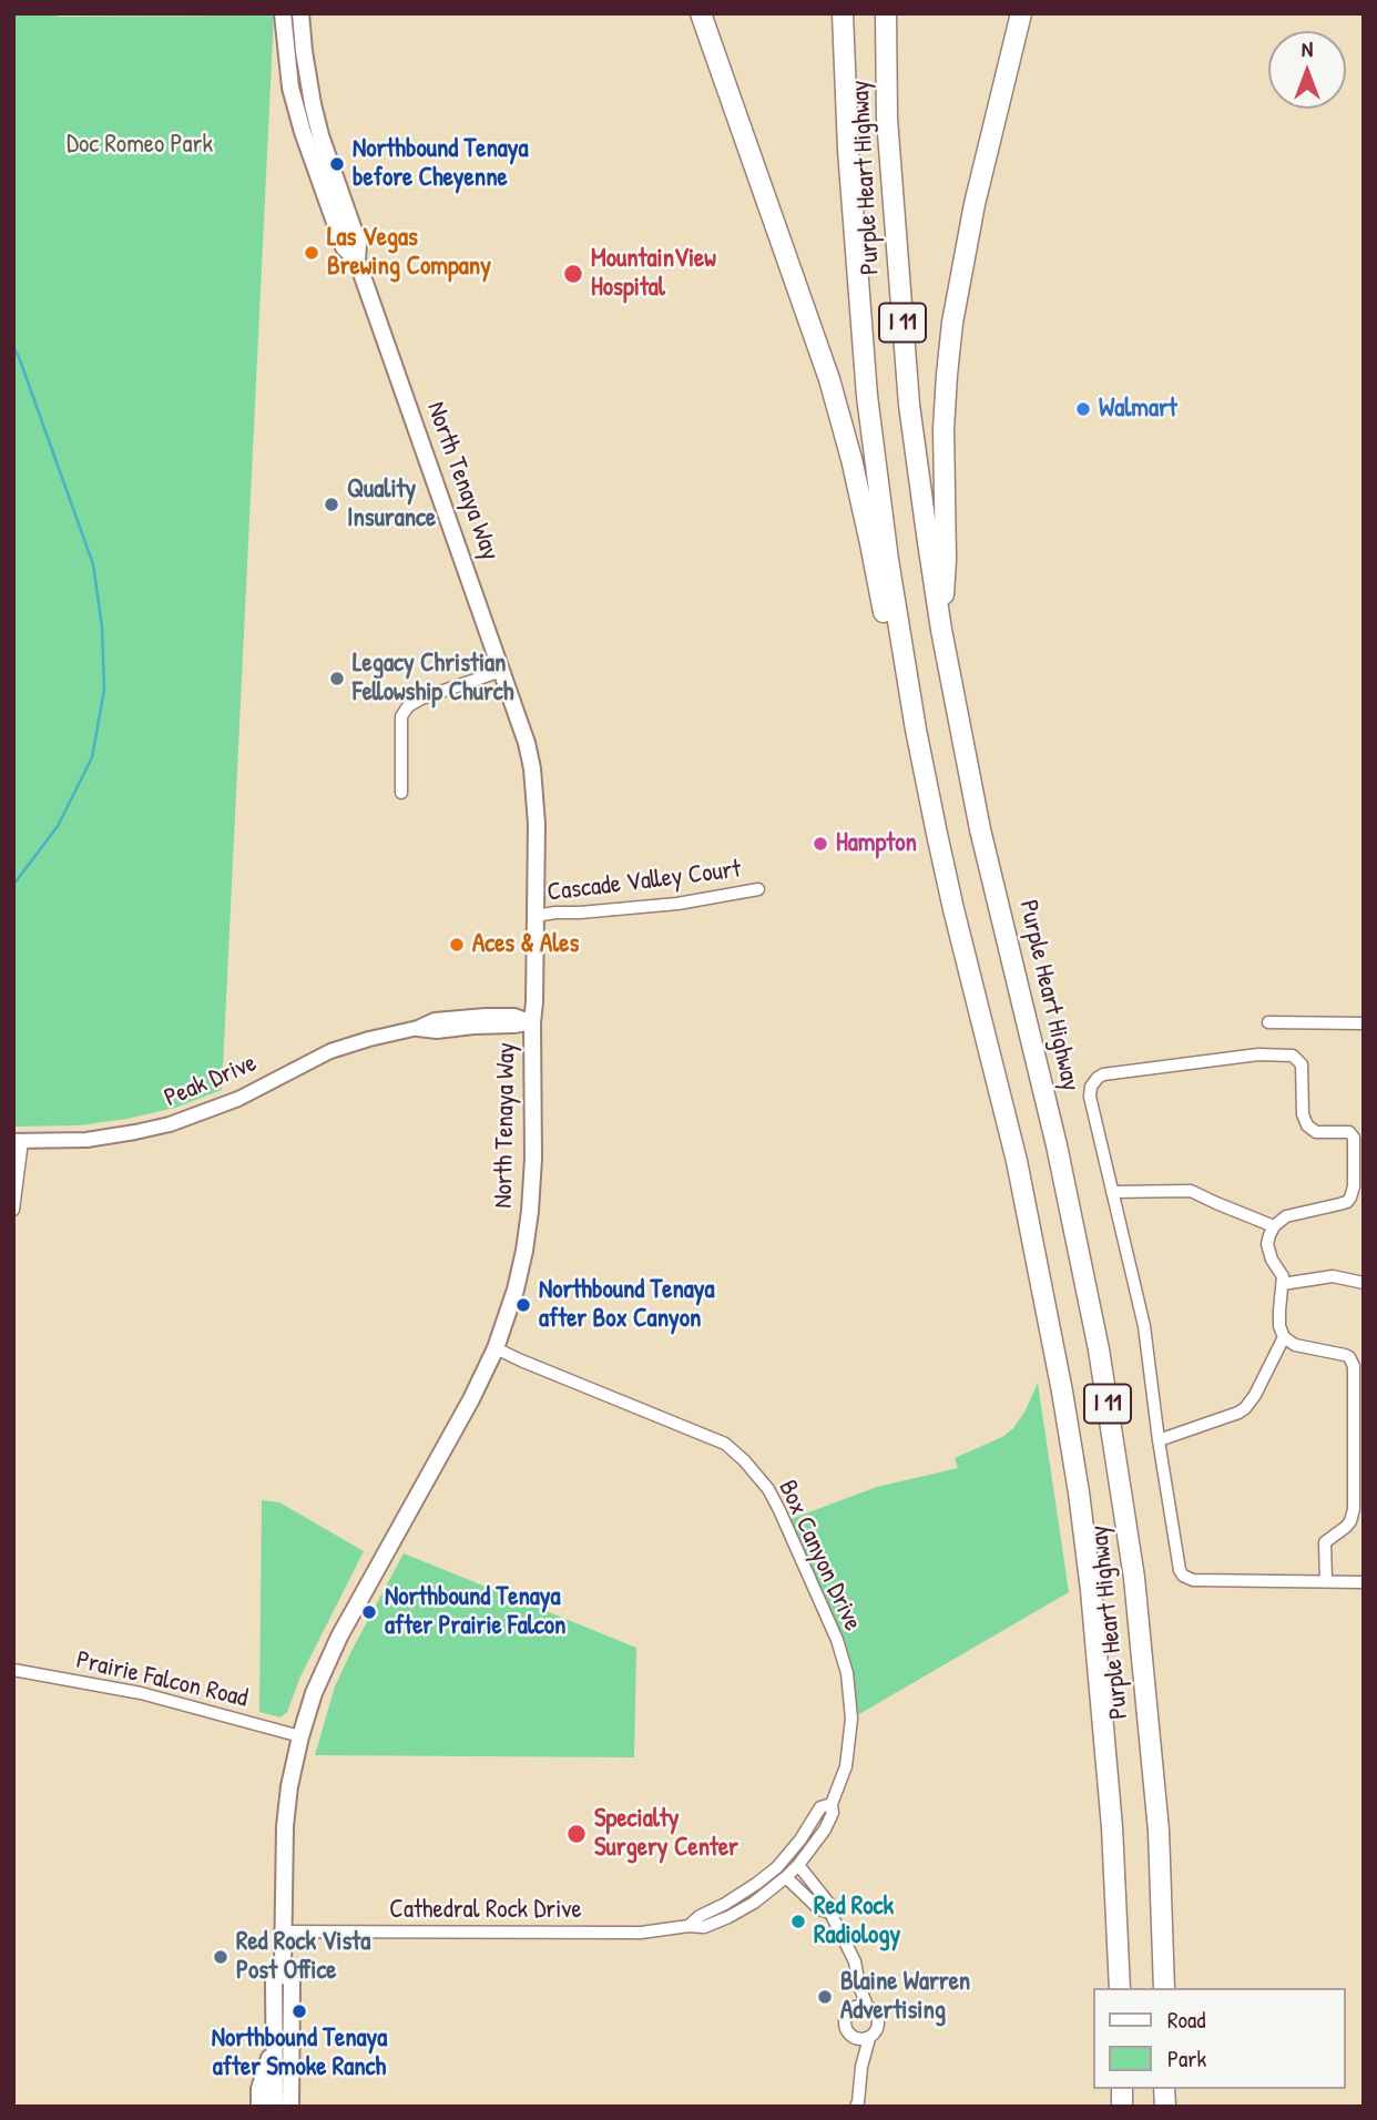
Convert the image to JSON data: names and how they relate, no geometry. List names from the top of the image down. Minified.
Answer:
{"streets":{"highway":["Purple Heart Highway","I 11"],"main road":["North Tenaya Way"],"street":["Cascade Valley Court","Peak Drive","Box Canyon Drive","Prairie Falcon Road","Cathedral Rock Drive"]},"crossings":[["North Tenaya Way","Cascade Valley Court"],["North Tenaya Way","Peak Drive"],["North Tenaya Way","Box Canyon Drive"],["North Tenaya Way","Prairie Falcon Road"],["North Tenaya Way","Cathedral Rock Drive"],["Box Canyon Drive","Cathedral Rock Drive"]],"parks":["Doc Romeo Park"],"places":["Northbound Tenaya before Cheyenne","Las Vegas Brewing Company","MountainView Hospital","Walmart","Quality Insurance","Legacy Christian Fellowship Church","Hampton","Aces & Ales","Northbound Tenaya after Box Canyon","Northbound Tenaya after Prairie Falcon","Specialty Surgery Center","Red Rock Radiology","Red Rock Vista Post Office","Blaine Warren Advertising","Northbound Tenaya after Smoke Ranch"],"legend":["Road","Park"],"north":"top"}
